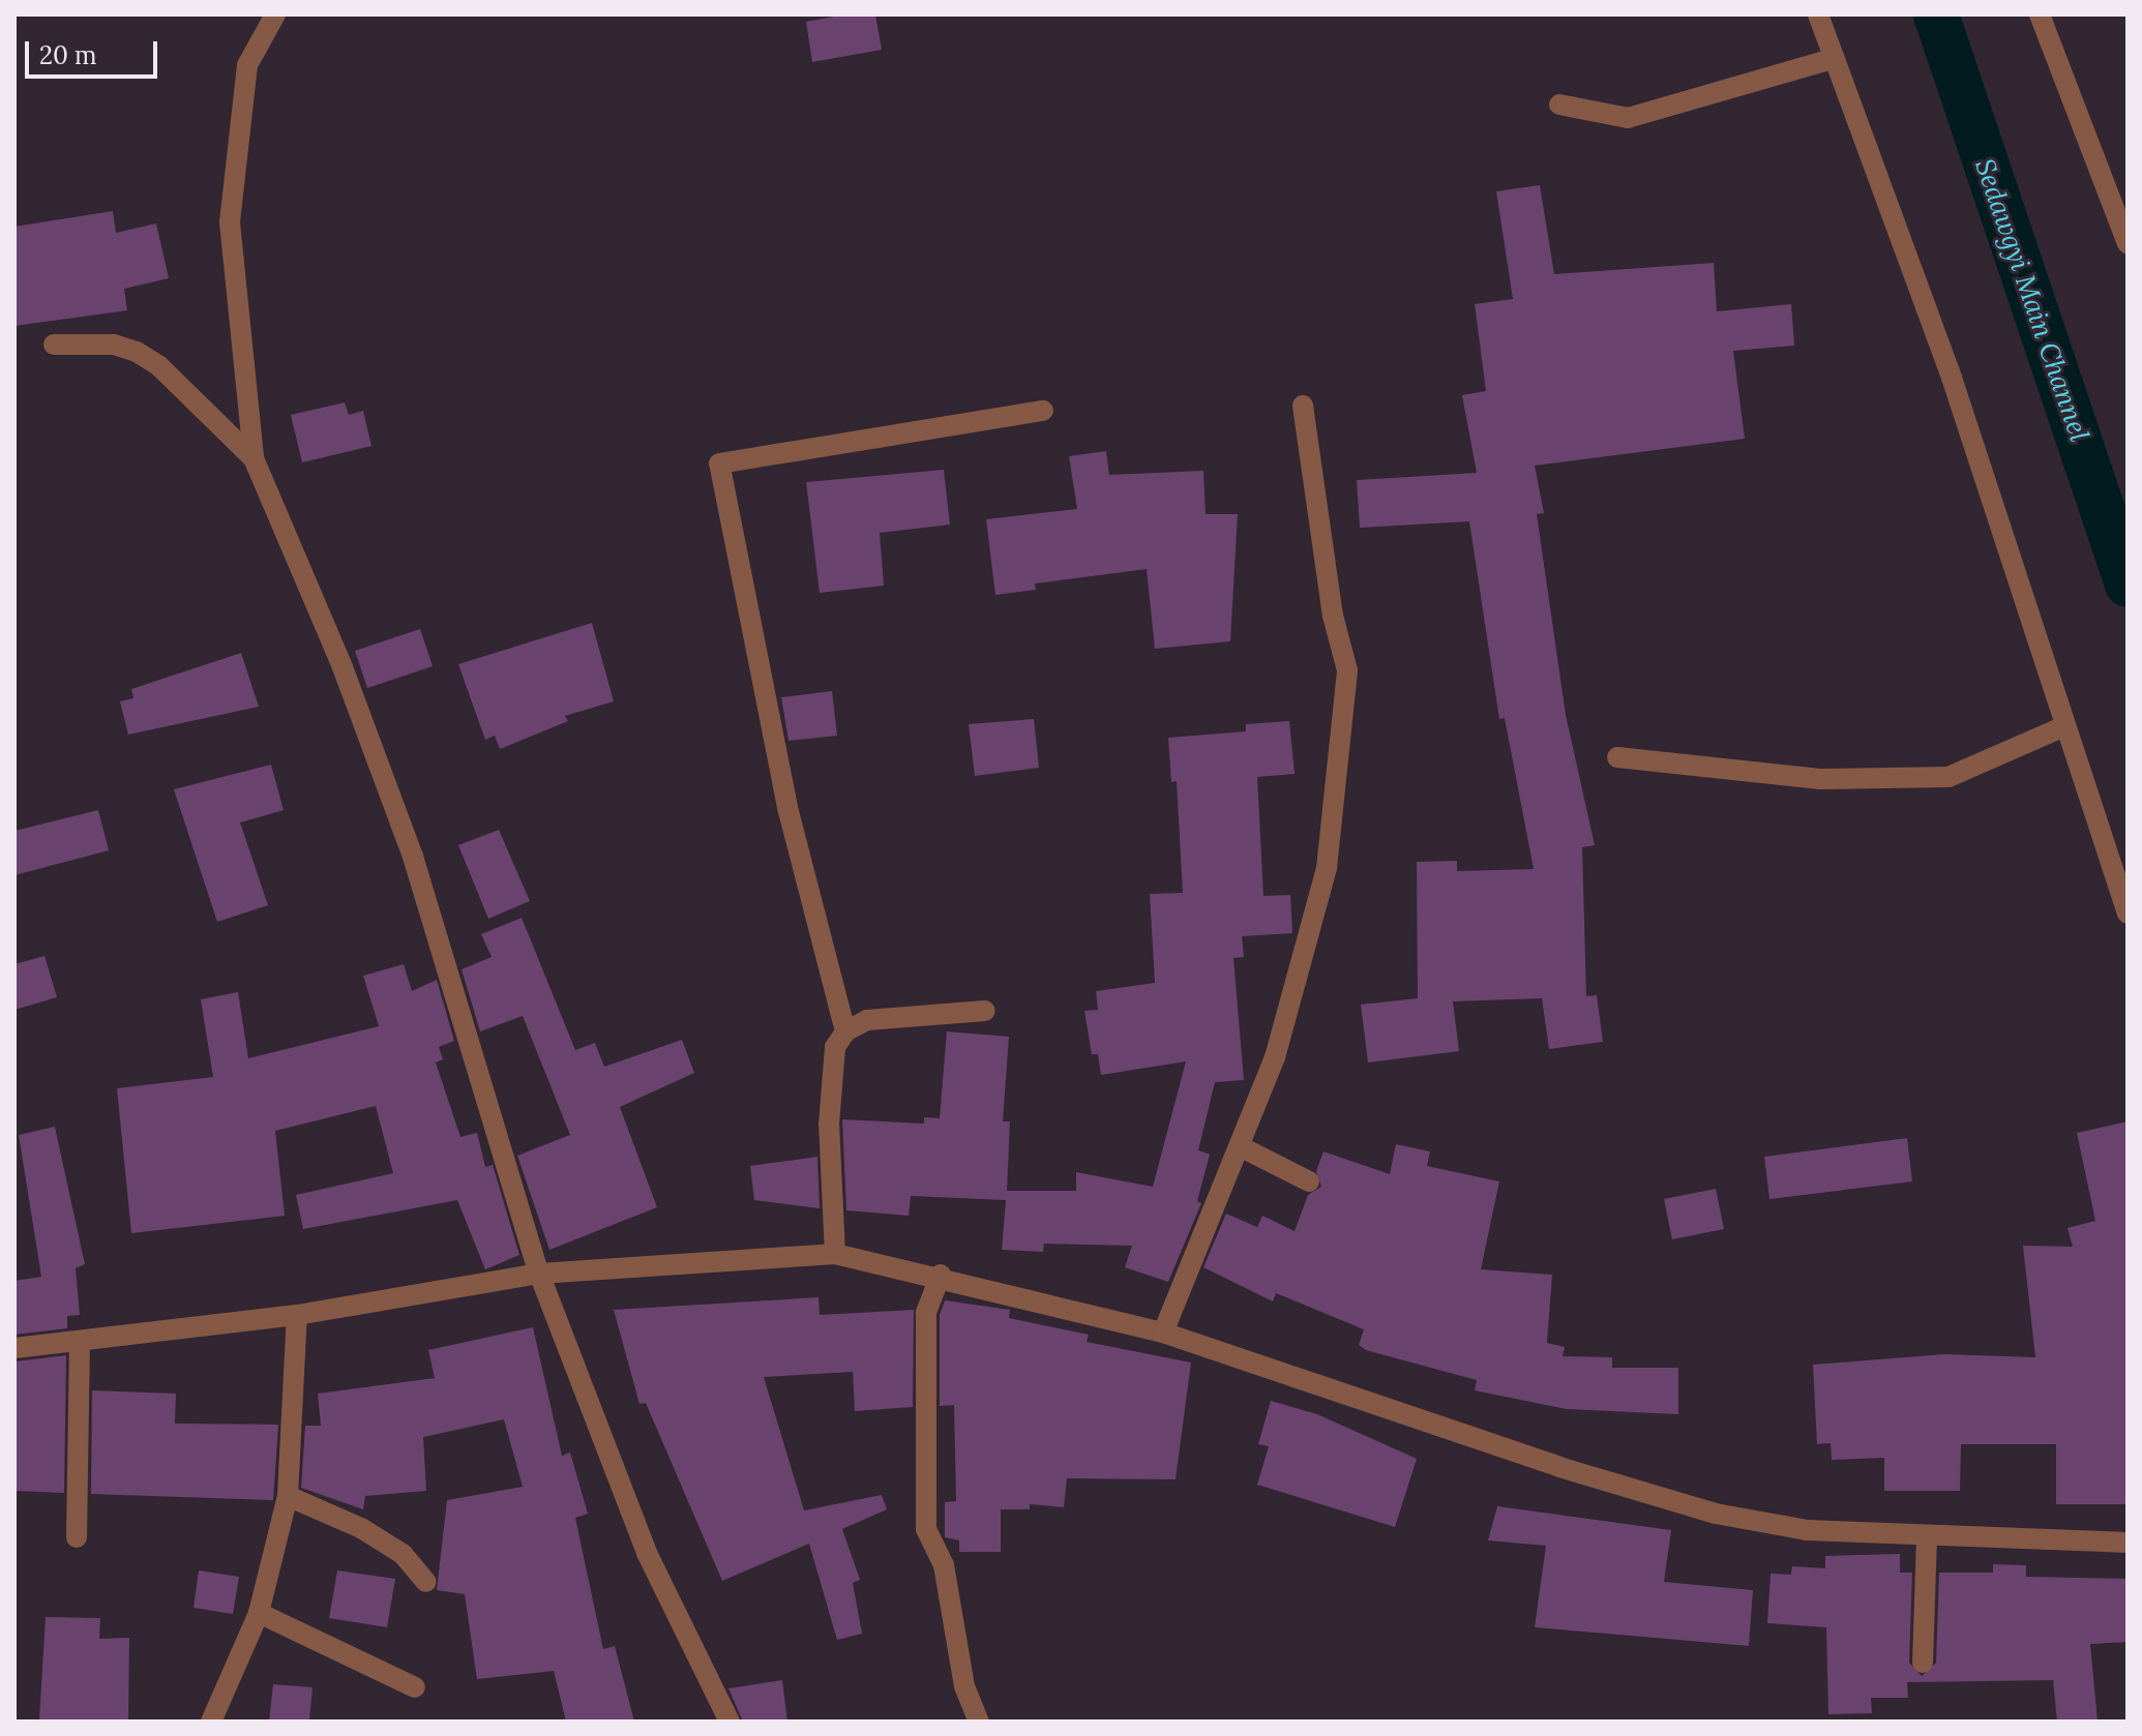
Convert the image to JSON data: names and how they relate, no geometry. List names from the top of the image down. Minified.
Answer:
{"water":["Sedawgyi Main Channel"],"scale_bar":"20 m"}
